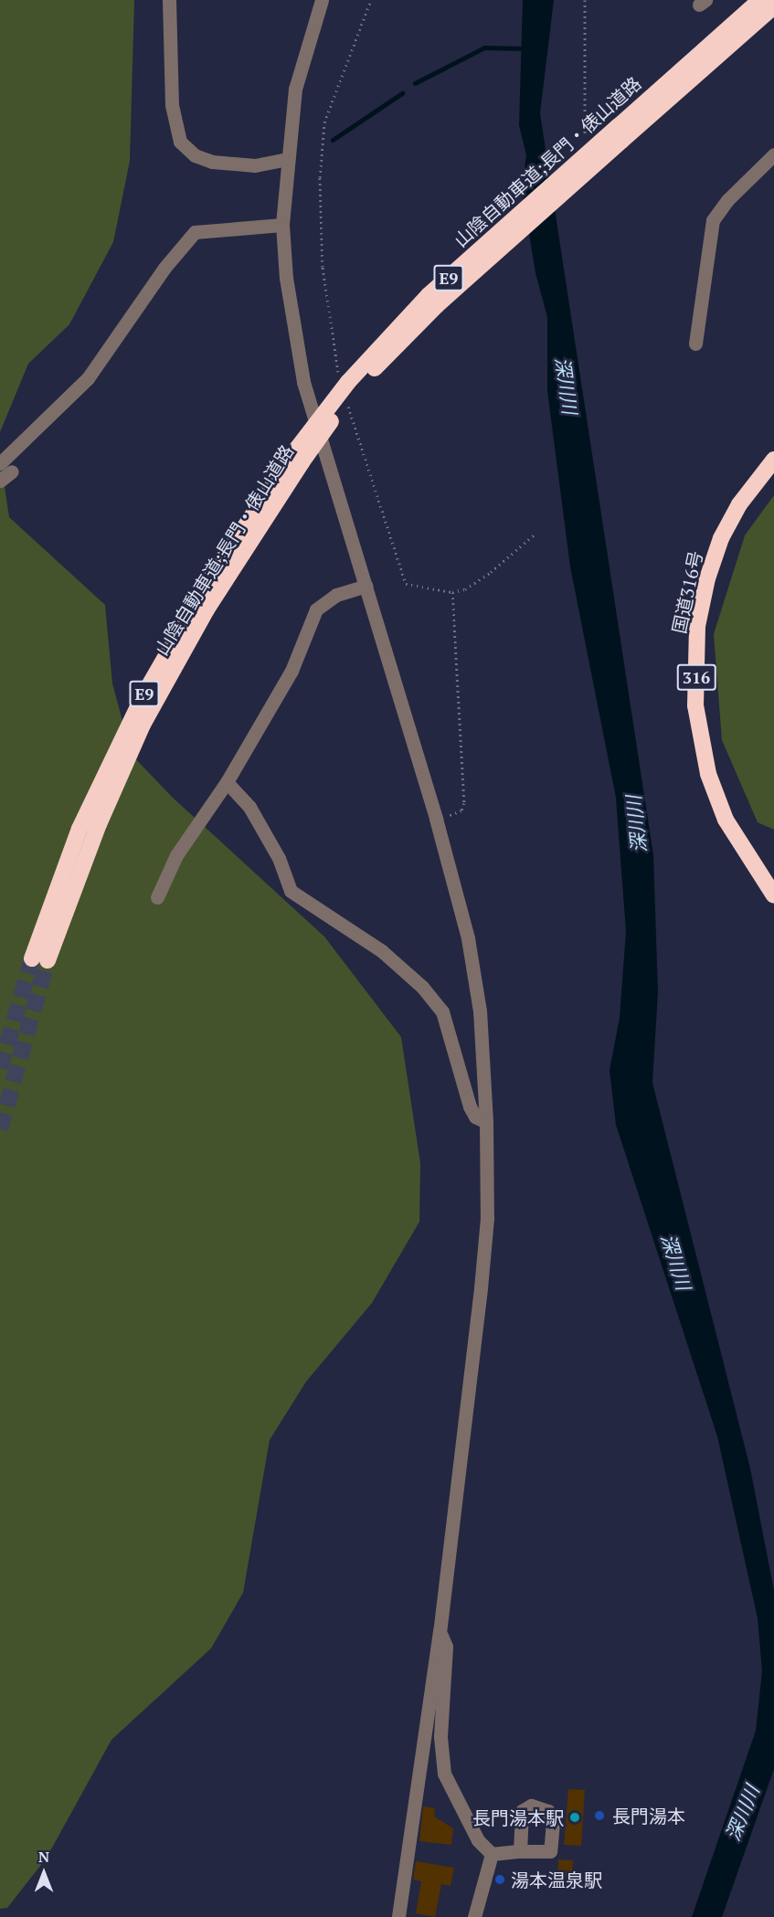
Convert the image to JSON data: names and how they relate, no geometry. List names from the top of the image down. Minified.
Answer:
{"streets":{"highway":["山陰自動車道;長門・俵山道路","E9","国道316号","316"]},"water":["深川川"],"places":["長門湯本","長門湯本駅","湯本温泉駅"],"north":"top"}
